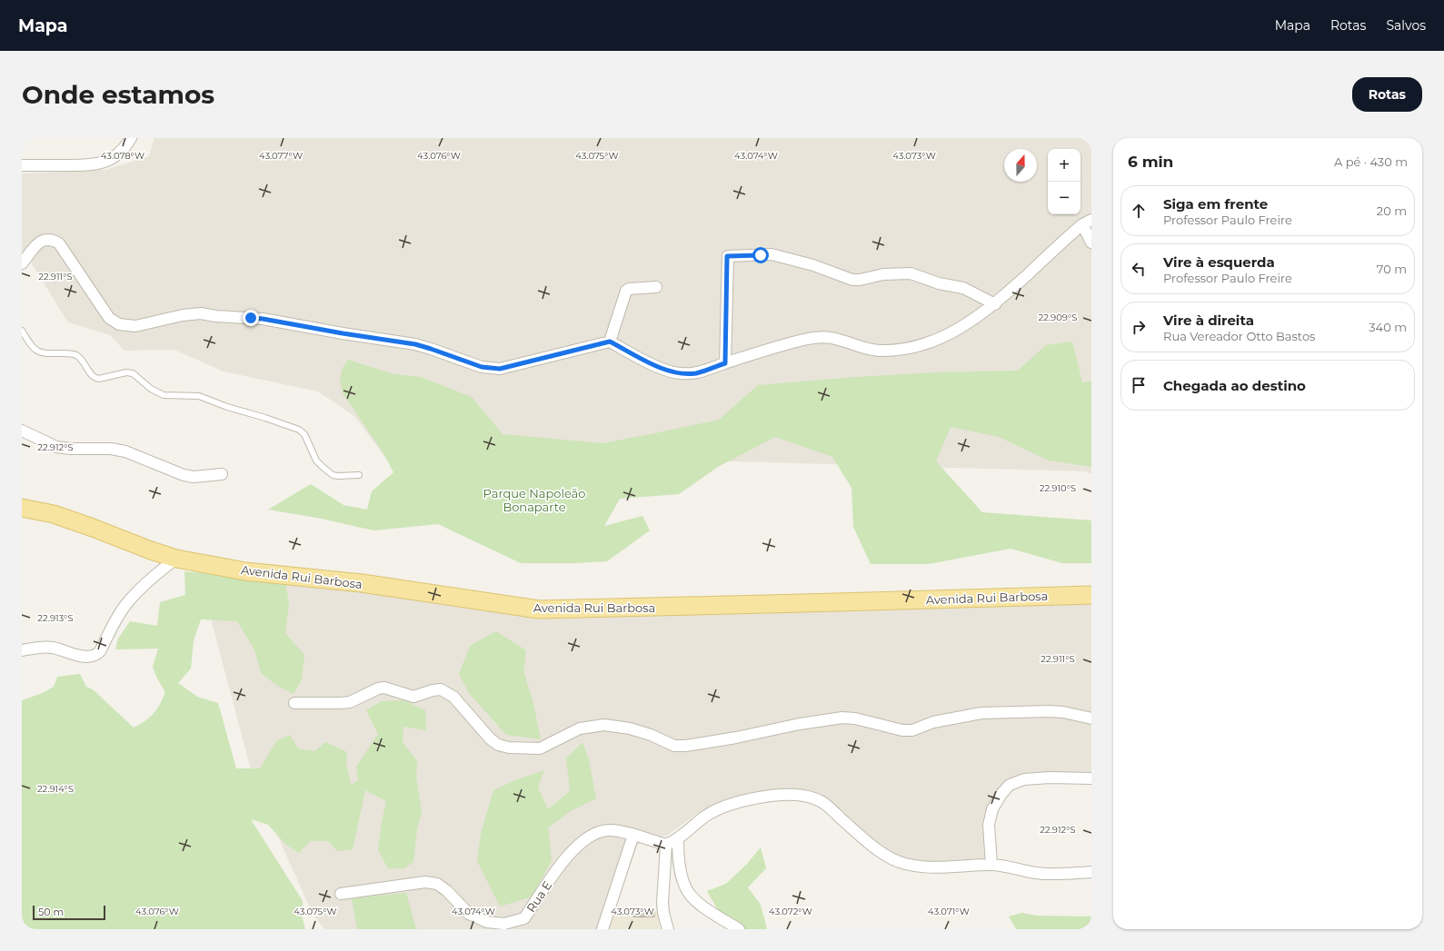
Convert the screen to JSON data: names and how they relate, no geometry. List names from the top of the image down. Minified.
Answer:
{"streets":{"main road":["Avenida Rui Barbosa"],"street":["Rua E"]},"parks":["Parque Napoleão Bonaparte"],"scale_bar":"50 m","north":"top","page":{"header":"Mapa","nav":["Mapa","Rotas","Salvos"],"buttons":"Rotas","title":"Onde estamos","heading":["6 min","A pé · 430 m"],"map_buttons":["+","−"],"list":[["Siga em frente","Professor Paulo Freire","20 m"],["Vire à esquerda","Professor Paulo Freire","70 m"],["Vire à direita","Rua Vereador Otto Bastos","340 m"],"Chegada ao destino"],"scale":"50 m"},"coordinates":["43.076°W","43.078°W","43.077°W","43.075°W","43.074°W","43.073°W","22.911°S","22.909°S","22.912°S","22.910°S","22.913°S","22.914°S","43.072°W","43.071°W"]}
